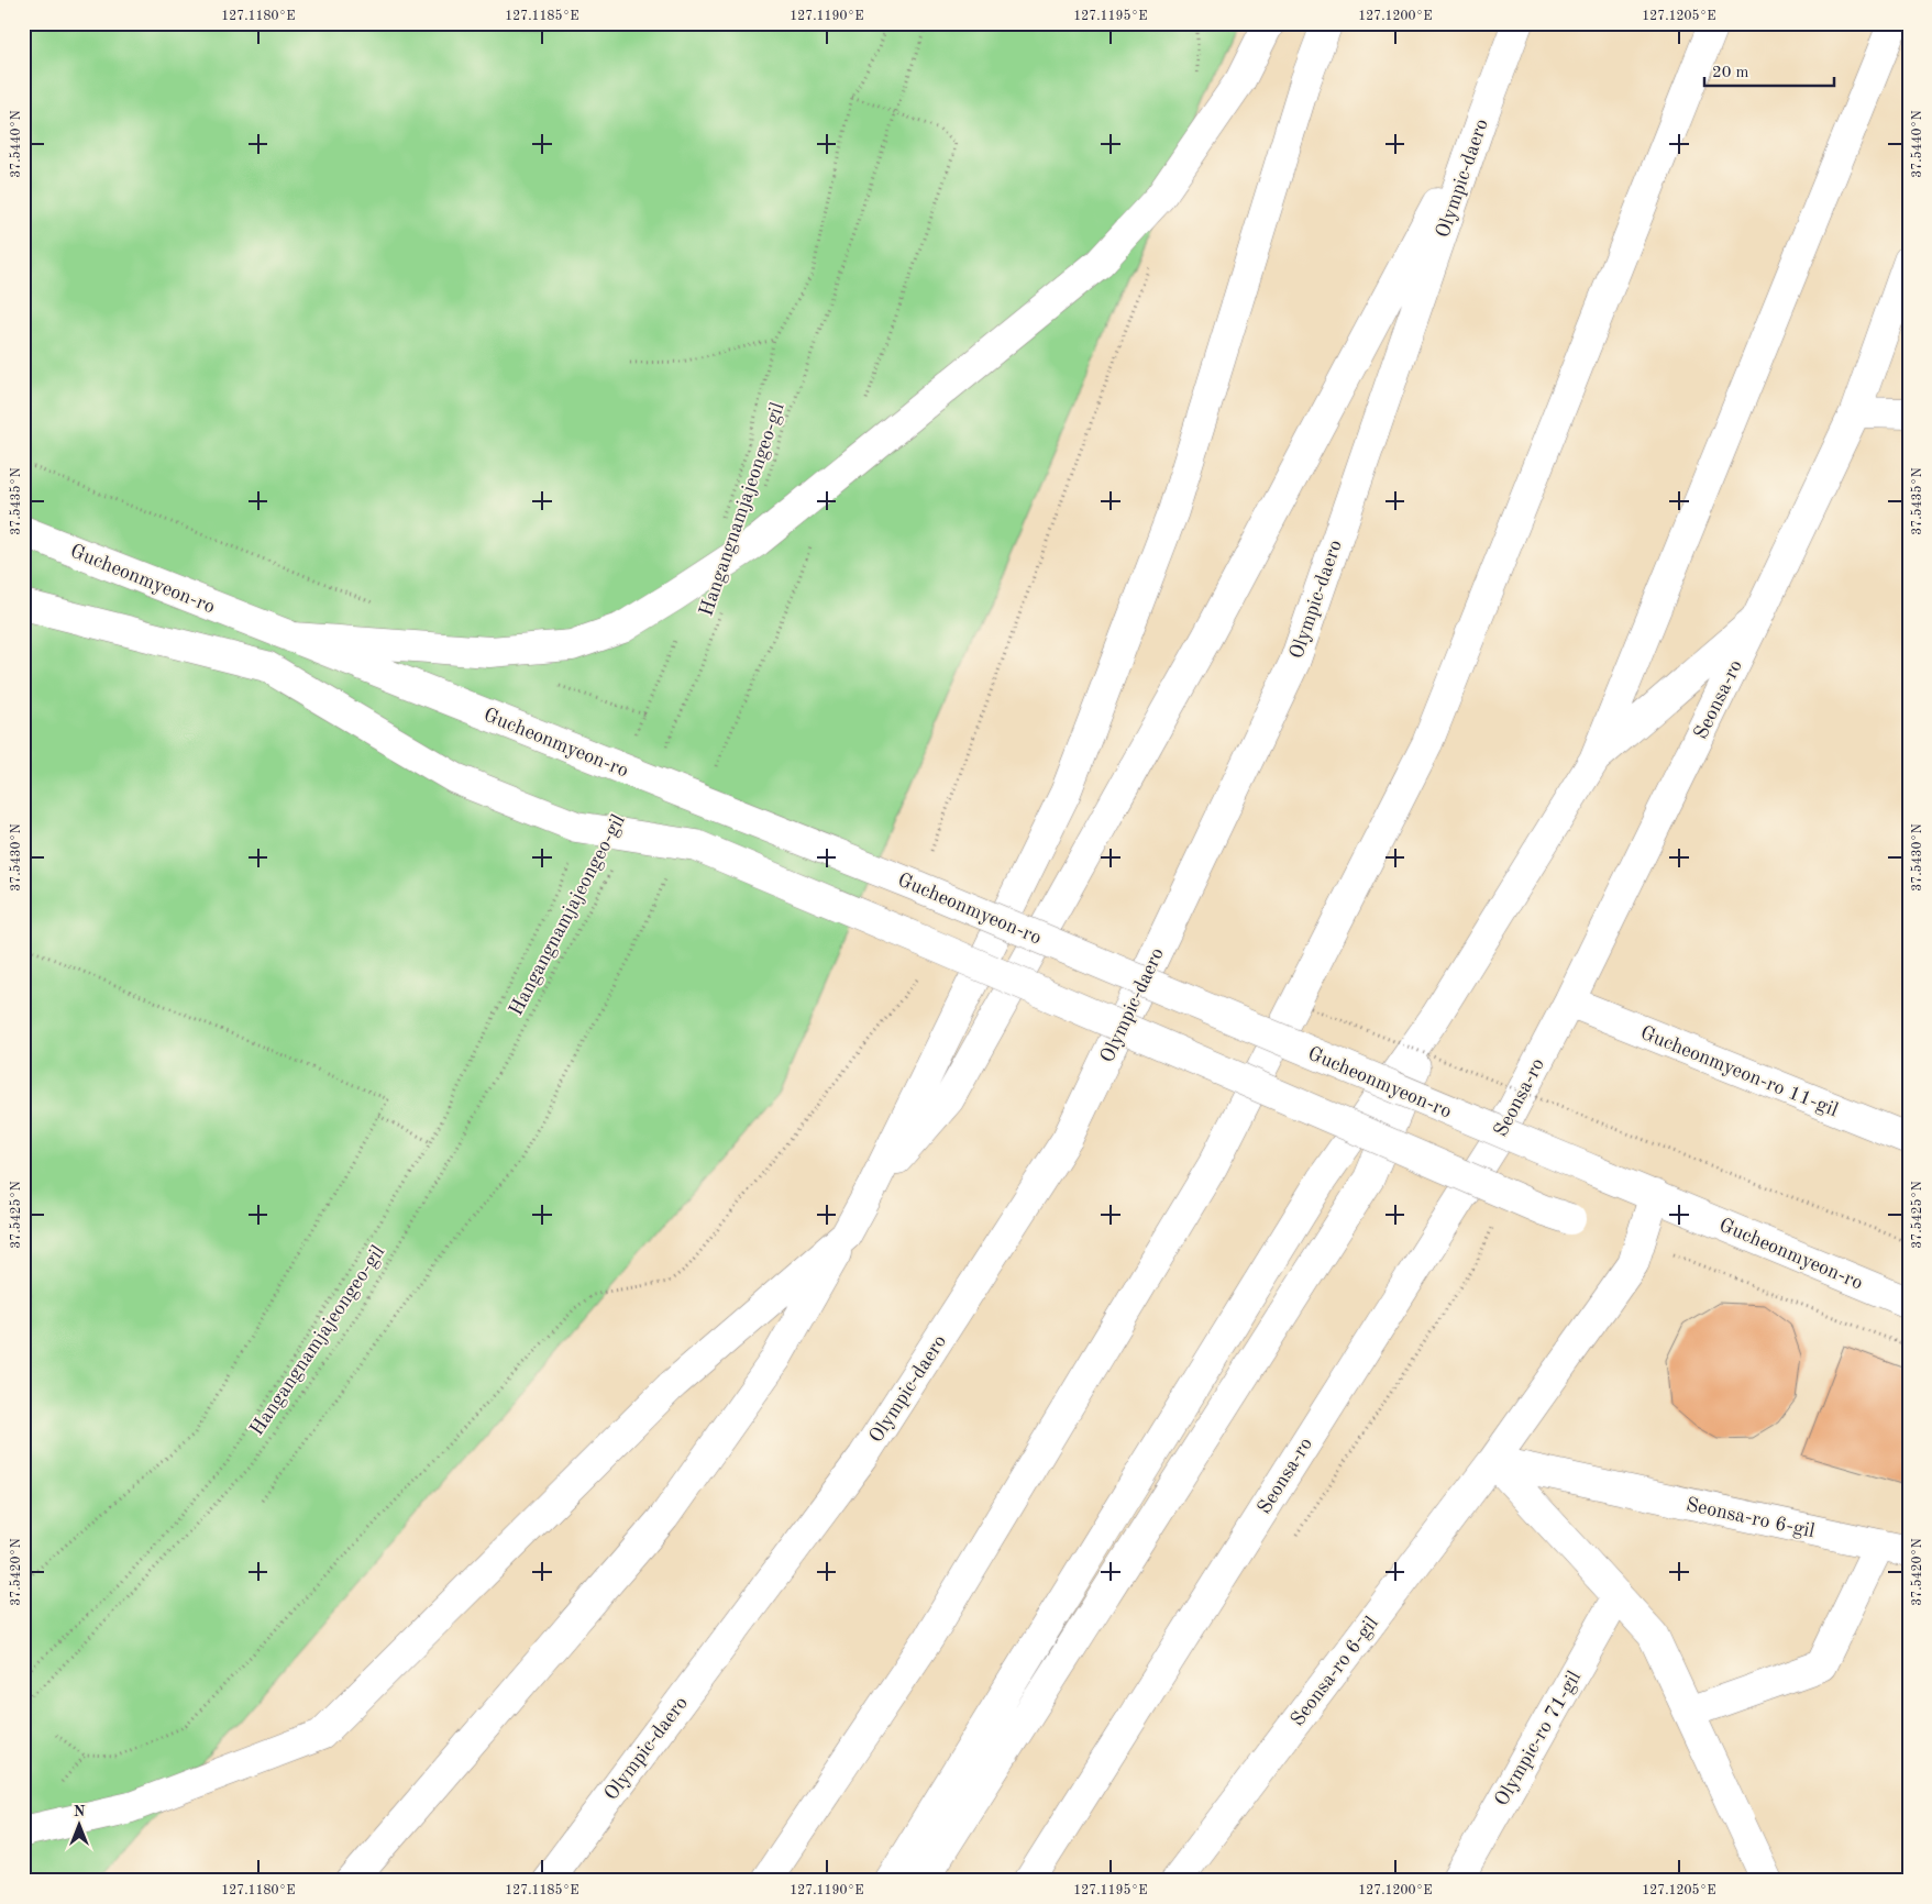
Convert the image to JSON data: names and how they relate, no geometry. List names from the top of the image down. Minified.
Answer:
{"streets":{"main road":["Olympic-daero","Gucheonmyeon-ro","Seonsa-ro","Gucheonmyeon-ro 11-gil","Seonsa-ro 6-gil","Olympic-ro 71-gil"],"path":["Hangangnamjajeongeo-gil"]},"crossings":[["Gucheonmyeon-ro","Seonsa-ro 6-gil"],["Seonsa-ro","Gucheonmyeon-ro 11-gil"]],"scale_bar":"20 m","north":"top","coordinates":["127.1180°E","127.1185°E","127.1190°E","127.1195°E","127.1200°E","127.1205°E","37.5440°N","37.5435°N","37.5430°N","37.5425°N","37.5420°N"]}
